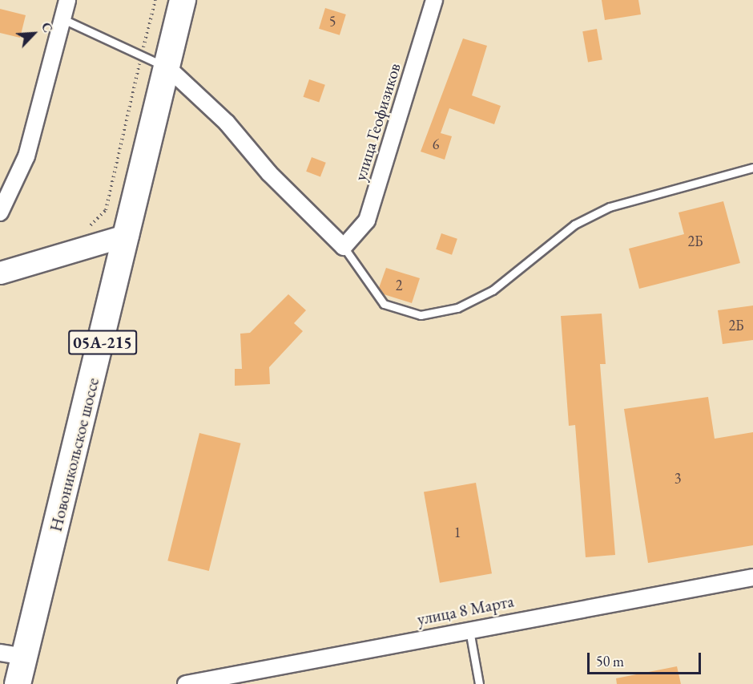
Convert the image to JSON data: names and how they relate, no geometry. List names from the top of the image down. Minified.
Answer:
{"streets":{"highway":["05А-215","Новоникольское шоссе"],"street":["улица Геофизиков","улица 8 Марта"]},"house_numbers":["5","6","2Б","2","2Б","3","1"],"scale_bar":"50 m","north":"top right"}
